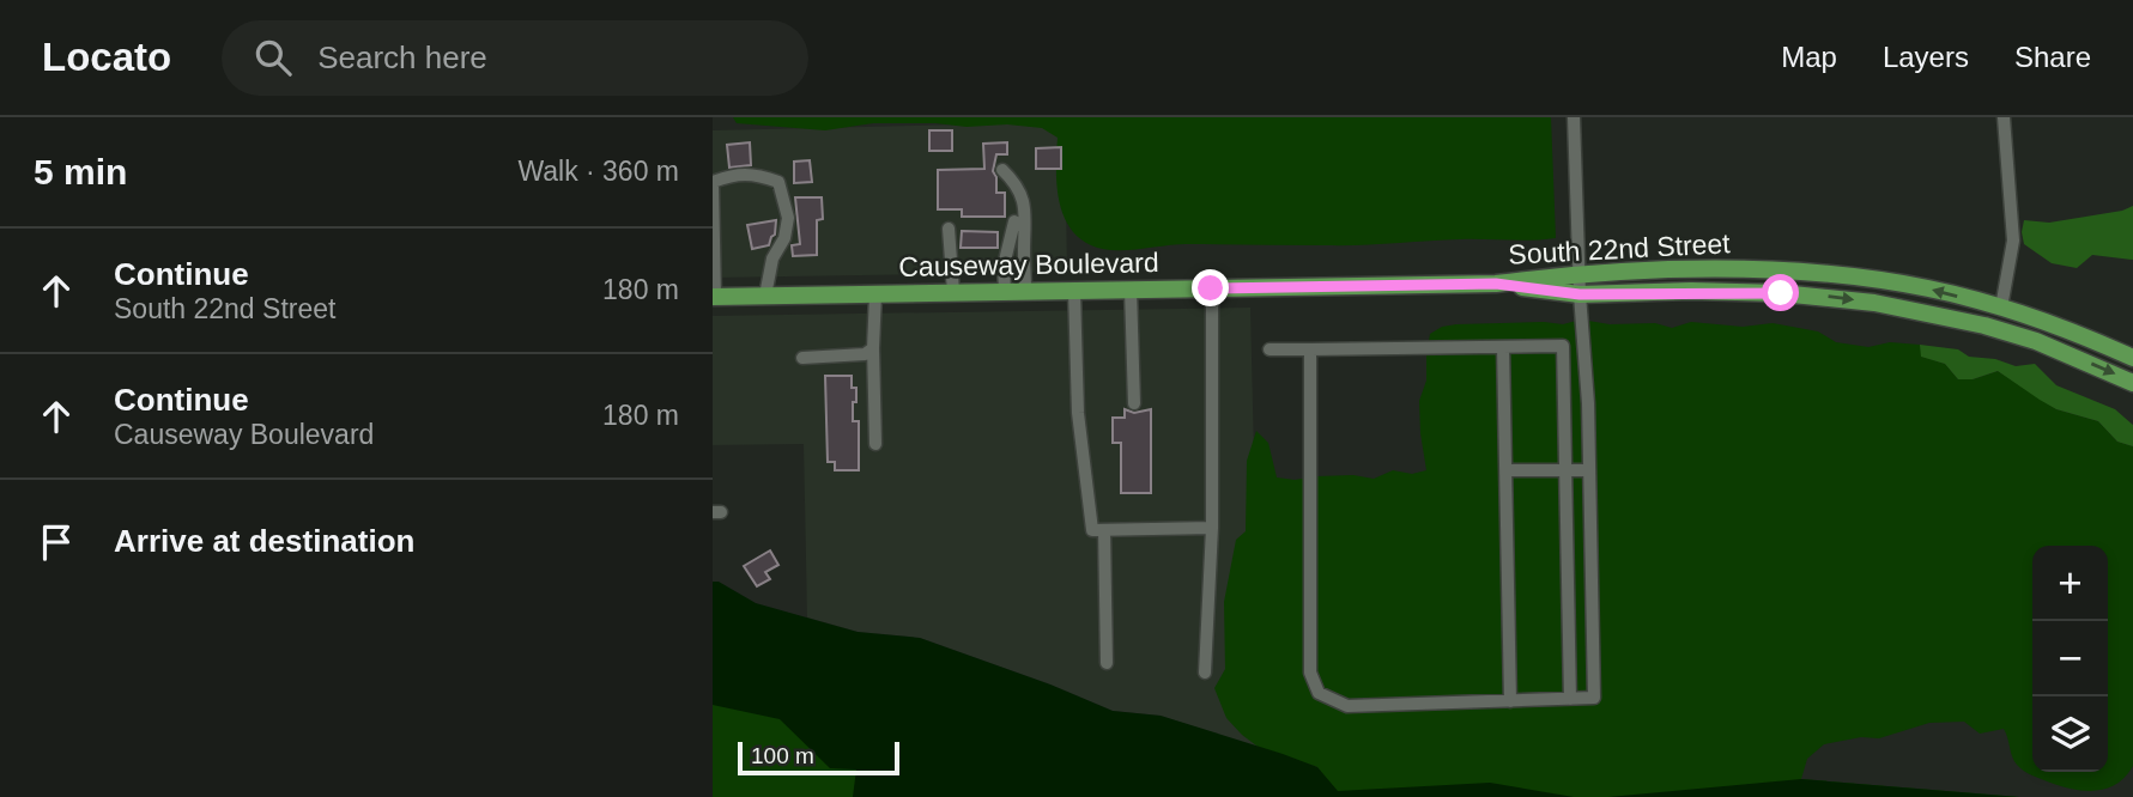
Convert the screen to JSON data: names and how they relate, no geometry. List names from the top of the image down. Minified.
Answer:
{"streets":{"main road":["South 22nd Street","Causeway Boulevard"]},"crossings":[["South 22nd Street","Causeway Boulevard"]],"scale_bar":"100 m","page":{"header":"Locato","search":"Search here","nav":["Map","Layers","Share"],"heading":["5 min","Walk · 360 m"],"list":[["Continue","South 22nd Street","180 m"],["Continue","Causeway Boulevard","180 m"],"Arrive at destination"],"map_buttons":["+","−"],"scale":"100 m"}}
